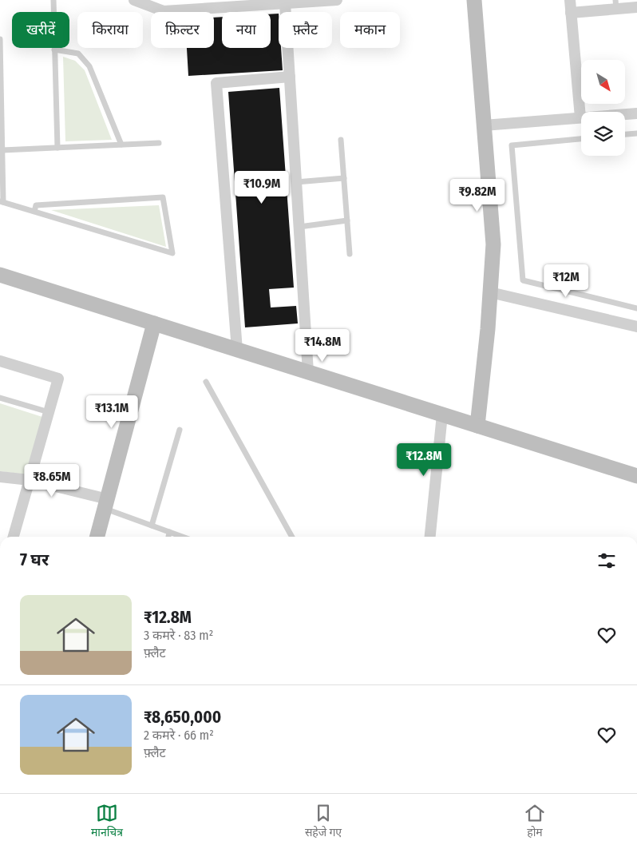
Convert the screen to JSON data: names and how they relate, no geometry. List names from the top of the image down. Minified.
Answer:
{"north":"bottom right","page":{"chip":["खरीदें","किराया","फ़िल्टर","नया","फ़्लैट","मकान"],"price":["₹10.9M","₹9.82M","₹12M","₹14.8M","₹13.1M","₹12.8M","₹8.65M"],"heading":"7 घर","list":[{"name":"₹12.8M","note":"3 कमरे · 83 m² · फ़्लैट"},{"name":"₹8,650,000","note":"2 कमरे · 66 m² · फ़्लैट"}],"tabs":["मानचित्र","सहेजे गए","होम"]}}
